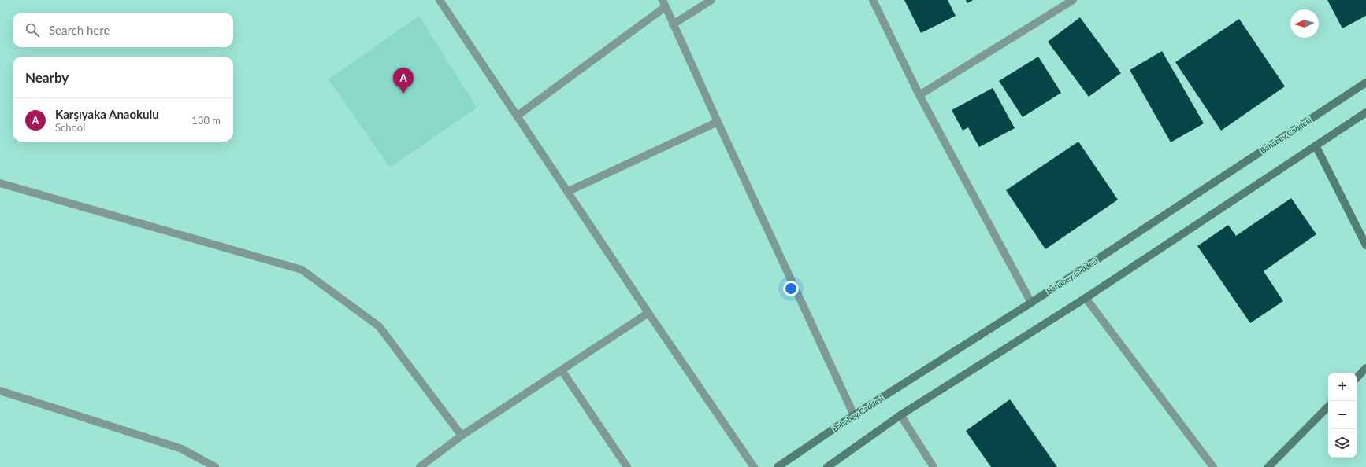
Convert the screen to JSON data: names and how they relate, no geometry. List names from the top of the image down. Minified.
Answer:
{"streets":{"street":["Bahabey Caddesi"]},"north":"left","page":{"search":"Search here","heading":"Nearby","pins":"A","list":[{"mark":"A","name":"Karşıyaka Anaokulu","note":"School","value":"130 m"}],"map_buttons":["+","−"]}}
